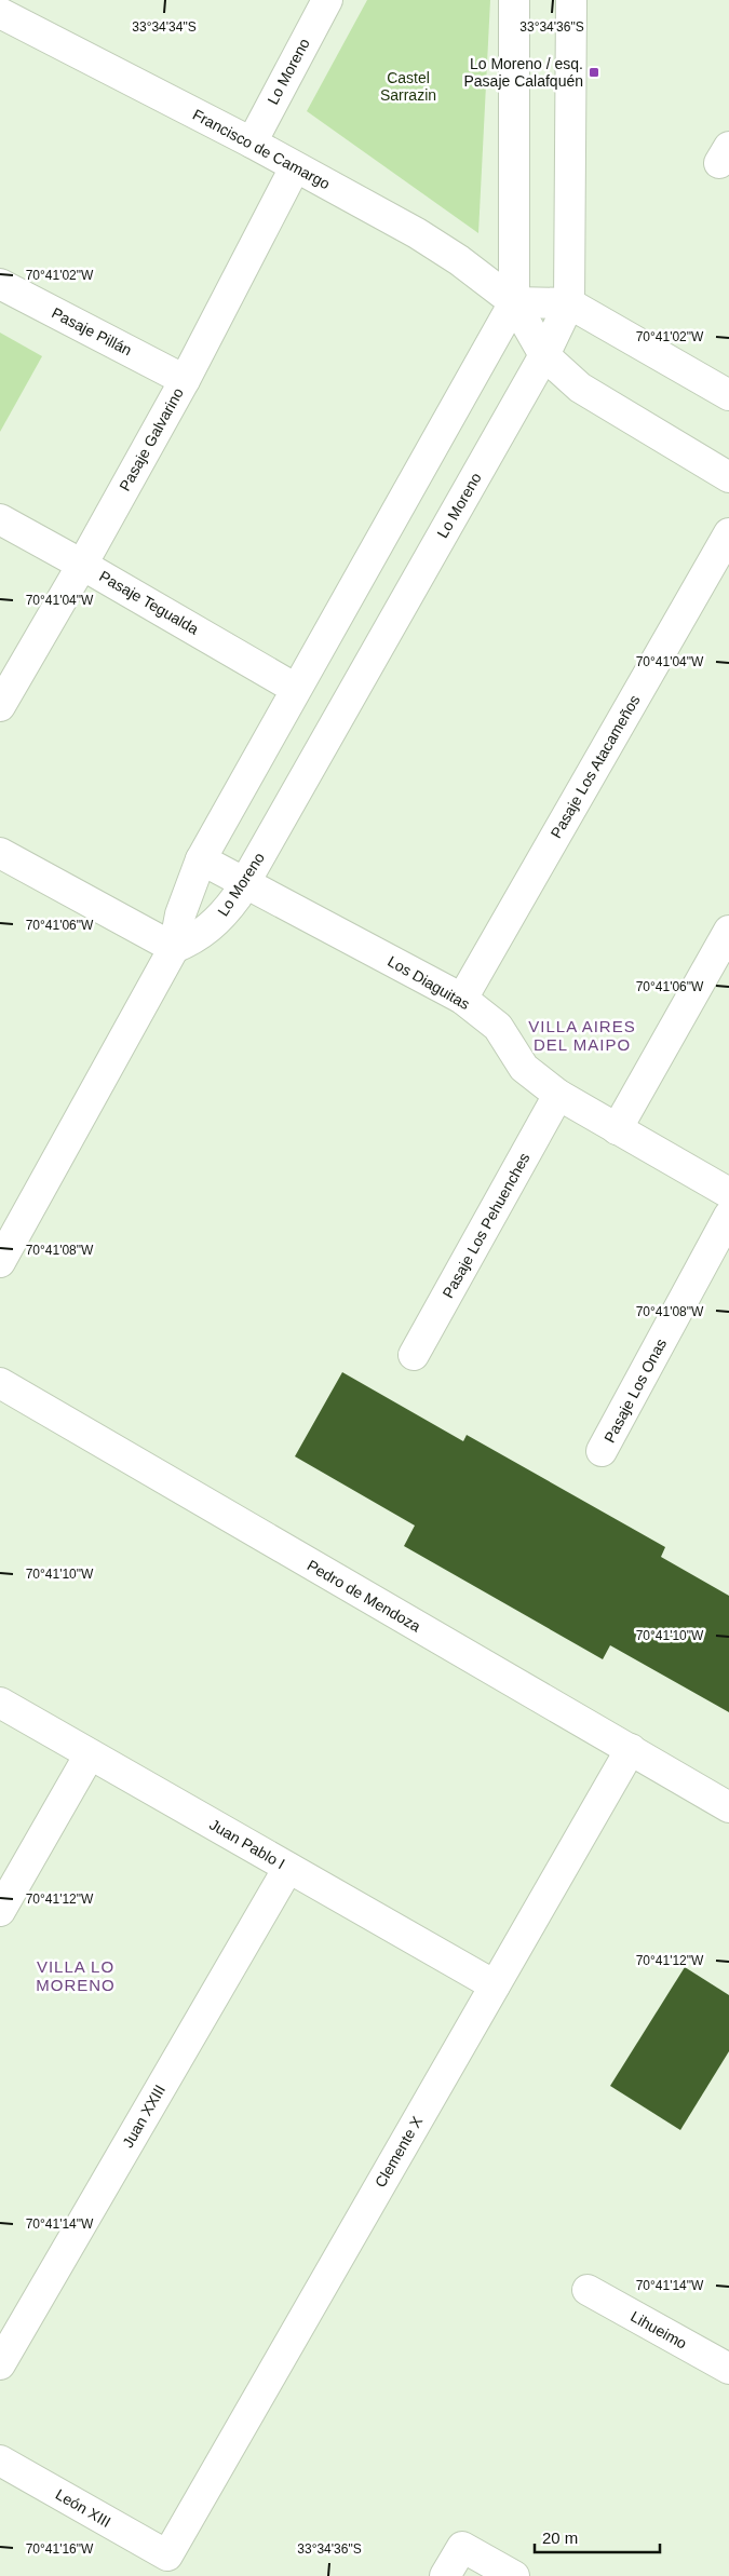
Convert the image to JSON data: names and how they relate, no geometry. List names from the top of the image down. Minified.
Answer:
{"streets":{"street":["Lo Moreno","Francisco de Camargo","Pasaje Pillán","Pasaje Galvarino","Pasaje Tegualda","Pasaje Los Atacameños","Los Diaguitas","Pasaje Los Pehuenches","Pasaje Los Onas","Pedro de Mendoza","Juan Pablo I","Juan XXIII","Clemente X","Lihueimo","León XIII"]},"crossings":[["Lo Moreno","Francisco de Camargo"],["Lo Moreno","Los Diaguitas"],["Francisco de Camargo","Pasaje Galvarino"],["Pasaje Pillán","Pasaje Galvarino"],["Pasaje Galvarino","Pasaje Tegualda"],["Pasaje Los Atacameños","Los Diaguitas"],["Los Diaguitas","Pasaje Los Pehuenches"],["Pedro de Mendoza","Clemente X"],["Juan Pablo I","Juan XXIII"],["Juan Pablo I","Clemente X"],["Clemente X","León XIII"]],"districts":["VILLA AIRES DEL MAIPO","VILLA LO MORENO"],"parks":["Castel Sarrazin"],"places":{"transit":["Lo Moreno / esq. Pasaje Calafquén"]},"scale_bar":"20 m","coordinates":["33°34'34\"S","33°34'36\"S","70°41'02\"W","70°41'04\"W","70°41'06\"W","70°41'08\"W","70°41'10\"W","70°41'12\"W","70°41'14\"W","70°41'16\"W"]}
